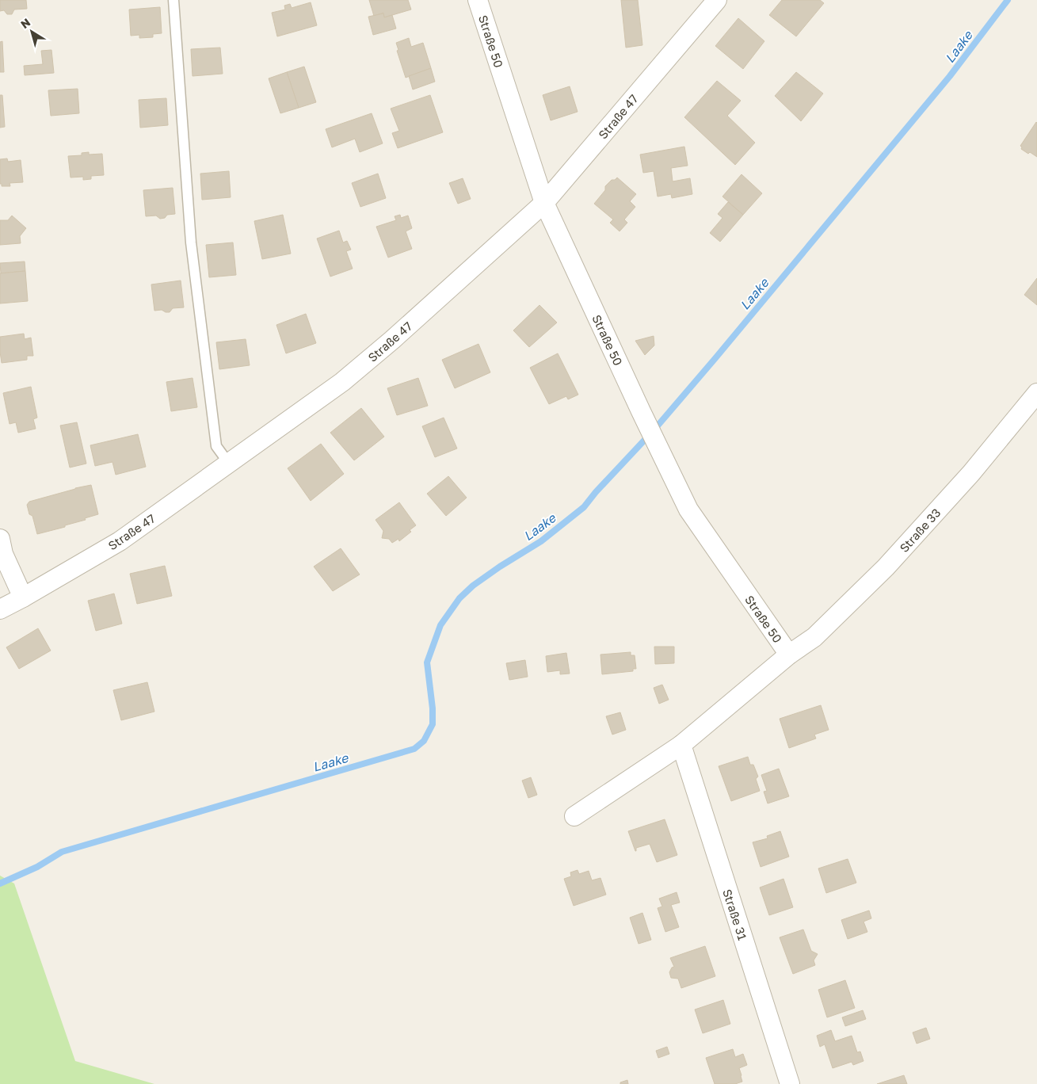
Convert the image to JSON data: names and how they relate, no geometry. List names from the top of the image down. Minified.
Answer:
{"streets":{"street":["Straße 50","Straße 47","Straße 33","Straße 31"]},"crossings":[["Straße 50","Straße 47"],["Straße 50","Straße 33"]],"water":["Laake"],"north":"top left"}
